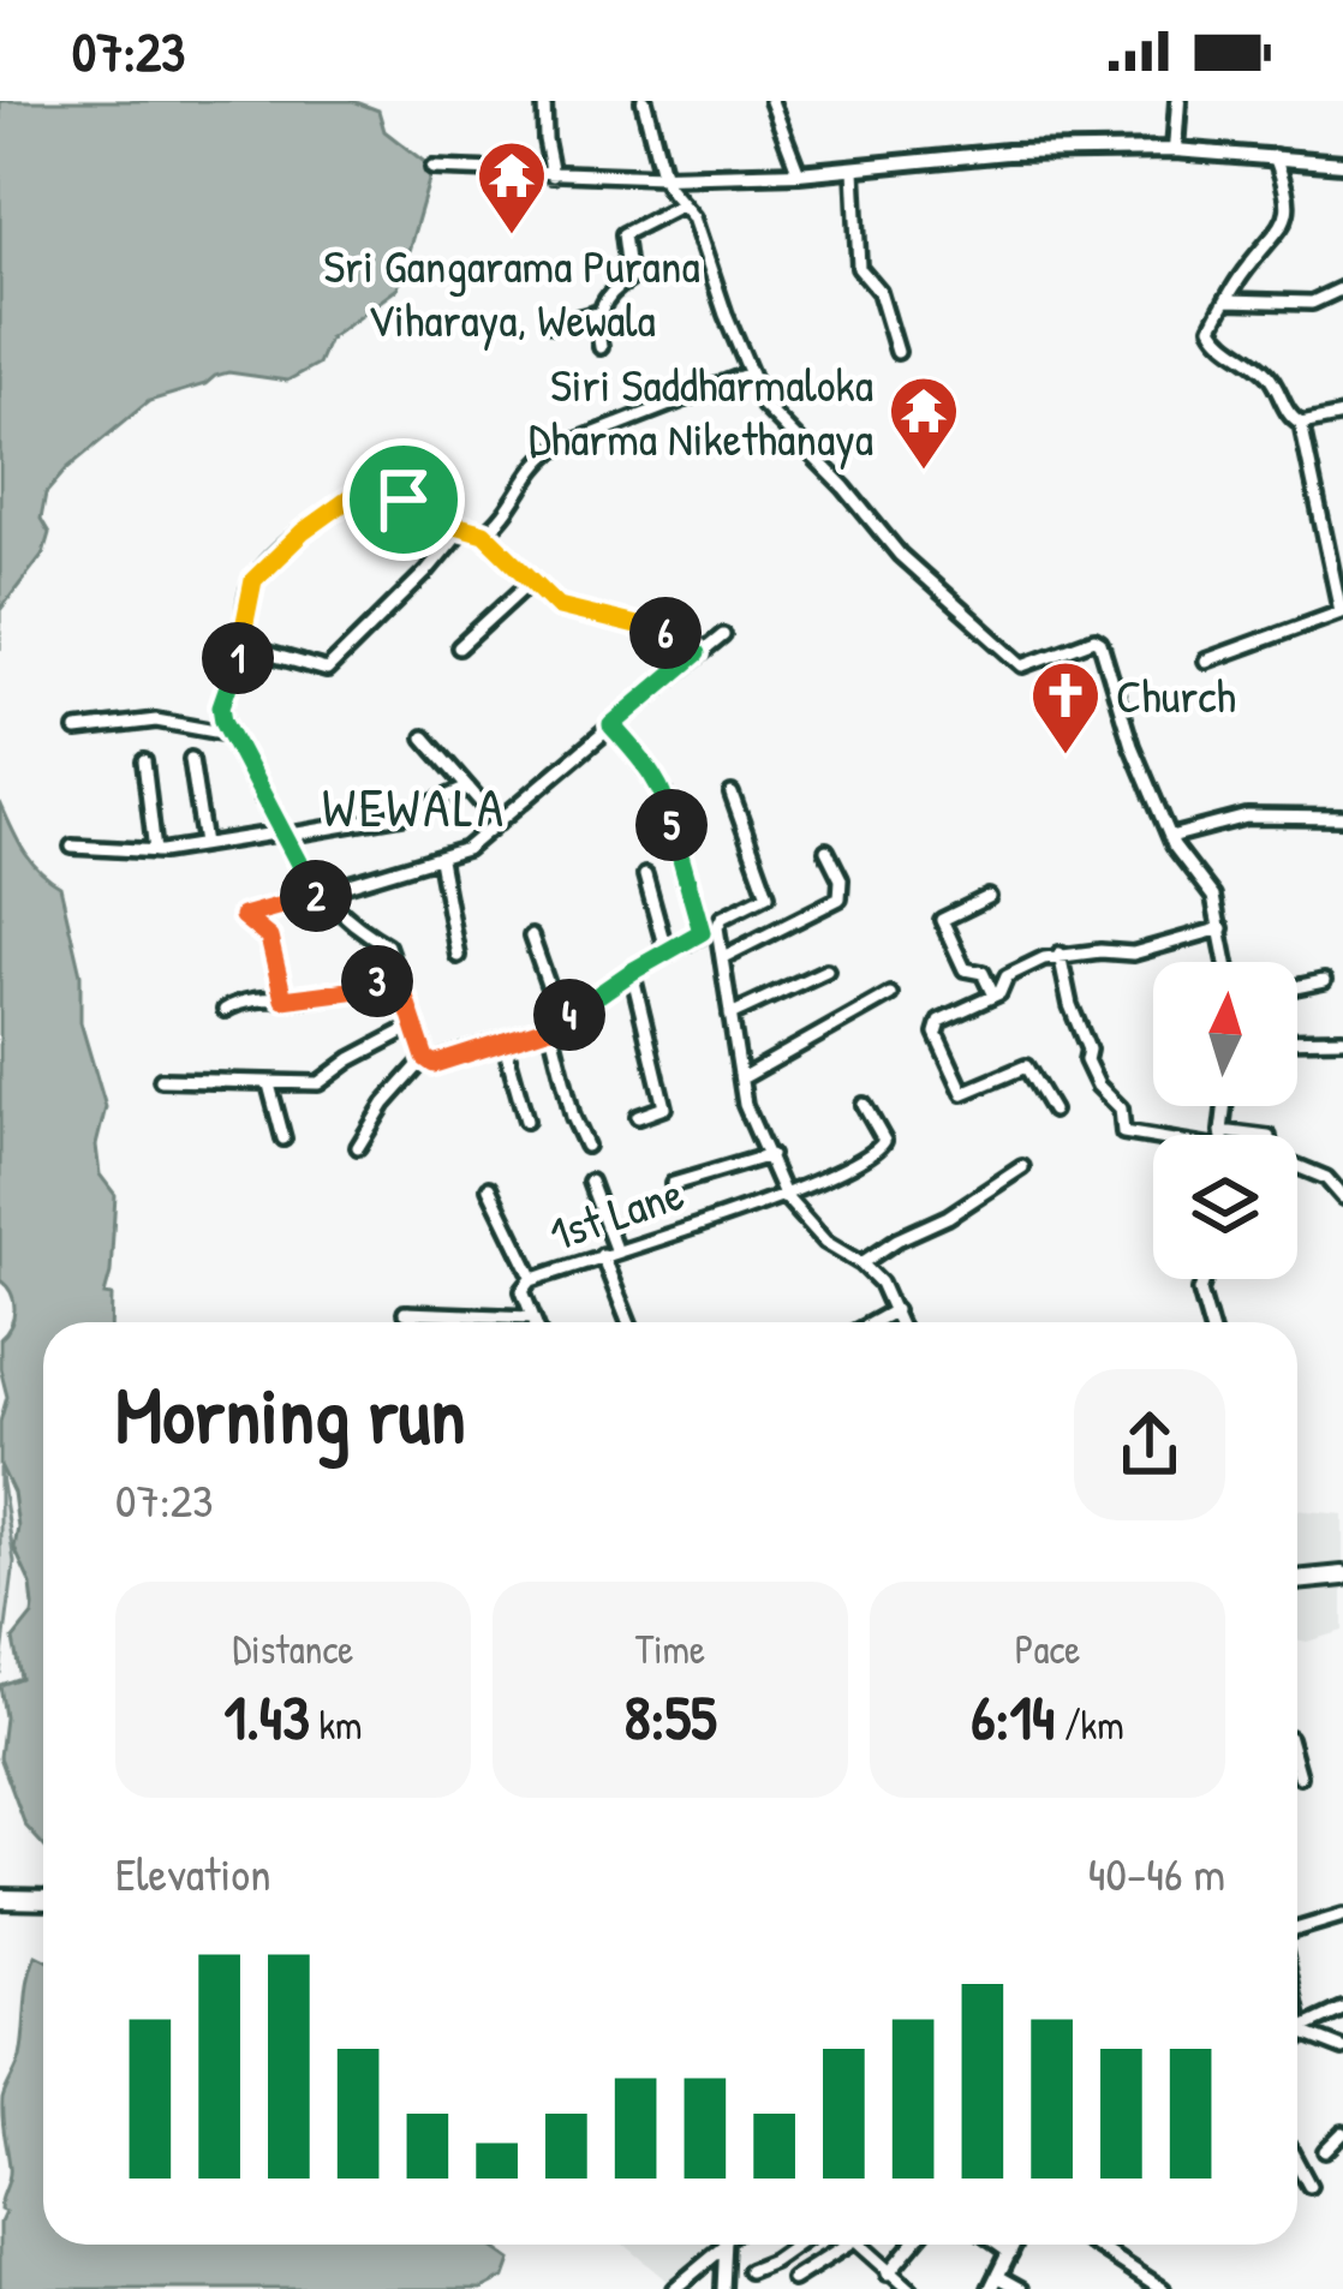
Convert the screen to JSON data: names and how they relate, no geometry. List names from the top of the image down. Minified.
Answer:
{"streets":{"street":["1st Lane"]},"districts":["WEWALA"],"places":{"temple":["Sri Gangarama Purana Viharaya, Wewala","Siri Saddharmaloka Dharma Nikethanaya"],"church":["Church"]},"north":"top","page":{"status":"07:23","pins":["6","1","5","2","3","4"],"heading":["Morning run","07:23"],"stats":[["Distance","1.43 km"],["Time","8:55"],["Pace","6:14 /km"]],"chart":["Elevation","40–46 m"]}}
